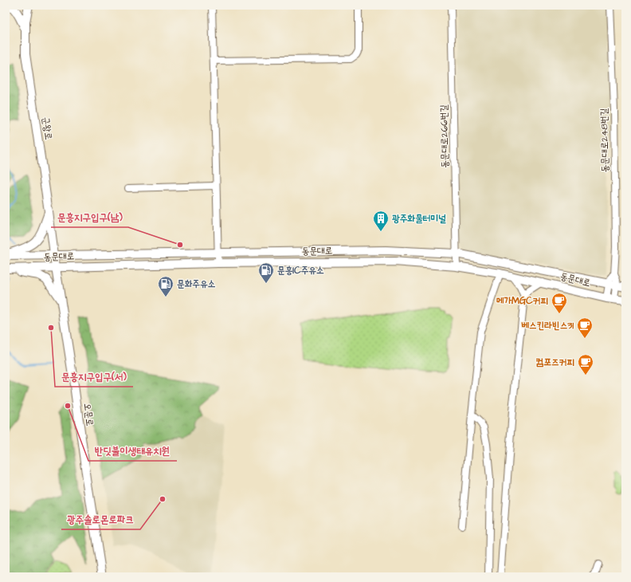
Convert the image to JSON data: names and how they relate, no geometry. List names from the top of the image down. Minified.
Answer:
{"streets":{"main road":["군왕로","동문대로","오문로"],"street":["동문대로266번길","동문대로248번길"]},"crossings":[["군왕로","동문대로"],["군왕로","오문로"],["동문대로266번길","동문대로"],["동문대로248번길","동문대로"],["동문대로","오문로"]],"places":{"building":["광주화물터미널"],"other":["문흥지구입구(남)","문흥지구입구(서)","반딧불이생태유치원","광주솔로몬로파크"],"fuel station":["문흥IC주유소","문화주유소"],"cafe":["메가MGC커피","베스킨라빈스31","컴포즈커피"]}}
